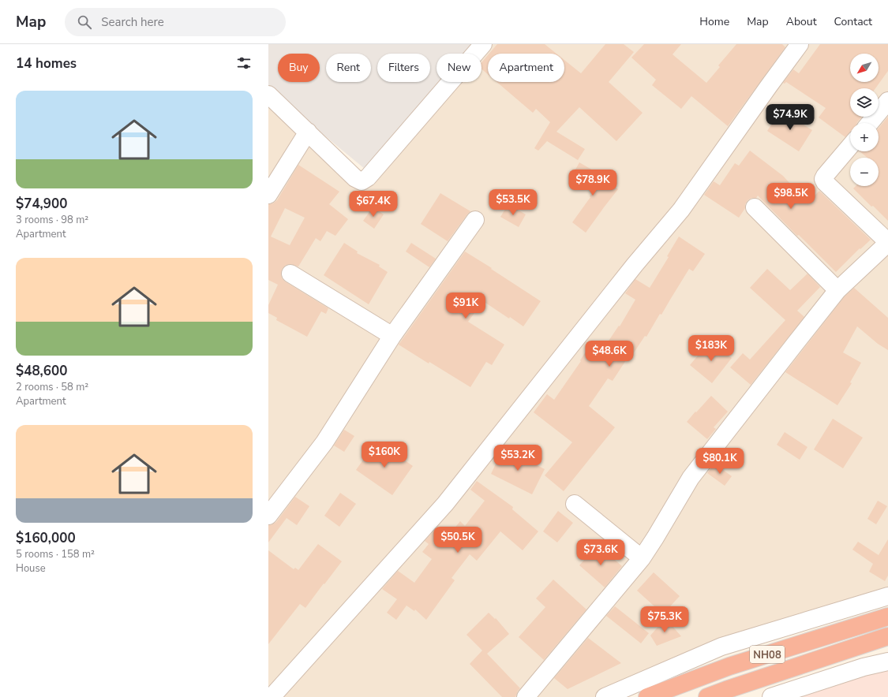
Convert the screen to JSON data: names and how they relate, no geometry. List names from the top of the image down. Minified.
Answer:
{"streets":{"highway":["NH08"]},"north":"bottom left","page":{"header":"Map","search":"Search here","nav":["Home","Map","About","Contact"],"heading":"14 homes","map_buttons":["+","−"],"chip":["Buy","Rent","Filters","New","Apartment"],"list":[{"name":"$74,900","note":"3 rooms · 98 m² · Apartment"},{"name":"$48,600","note":"2 rooms · 58 m² · Apartment"},{"name":"$160,000","note":"5 rooms · 158 m² · House"}],"price":["$74.9K","$78.9K","$98.5K","$53.5K","$67.4K","$91K","$183K","$48.6K","$160K","$53.2K","$80.1K","$50.5K","$73.6K","$75.3K"]}}
